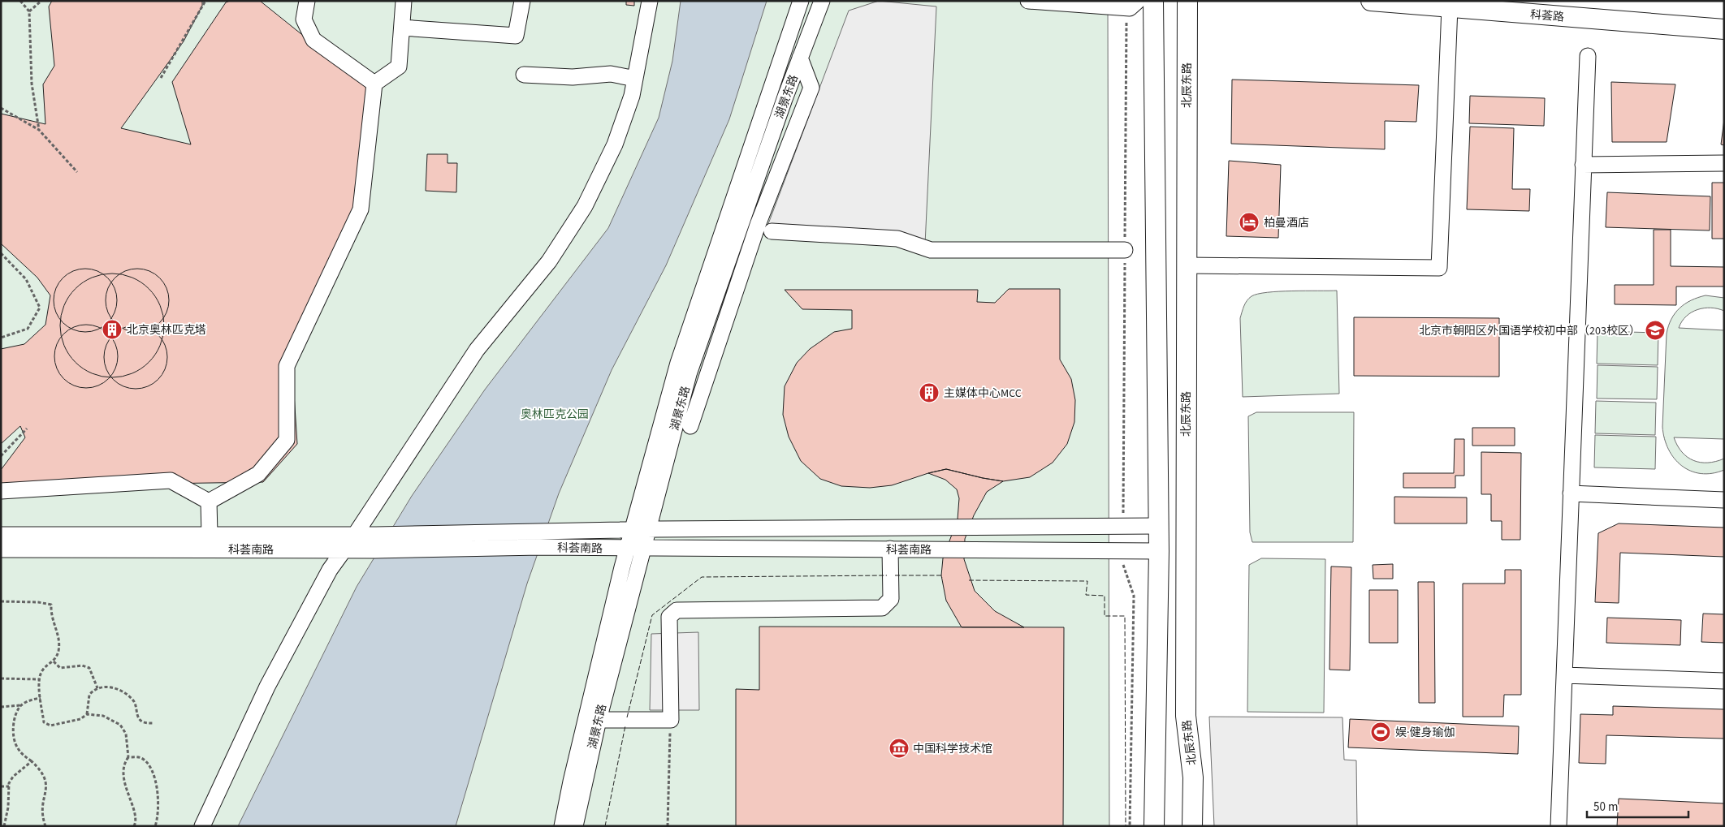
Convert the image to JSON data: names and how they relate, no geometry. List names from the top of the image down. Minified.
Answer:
{"streets":{"main road":["科荟路","北辰东路"],"street":["湖景东路","科荟南路"]},"crossings":[["湖景东路","科荟南路"]],"parks":["奥林匹克公园"],"places":{"hotel":["柏曼酒店"],"building":["北京奥林匹克塔","主媒体中心MCC"],"school or university":["北京市朝阳区外国语学校初中部（203校区）"],"sports":["娱·健身瑜伽"],"museum":["中国科学技术馆"]},"scale_bar":"50 m"}
